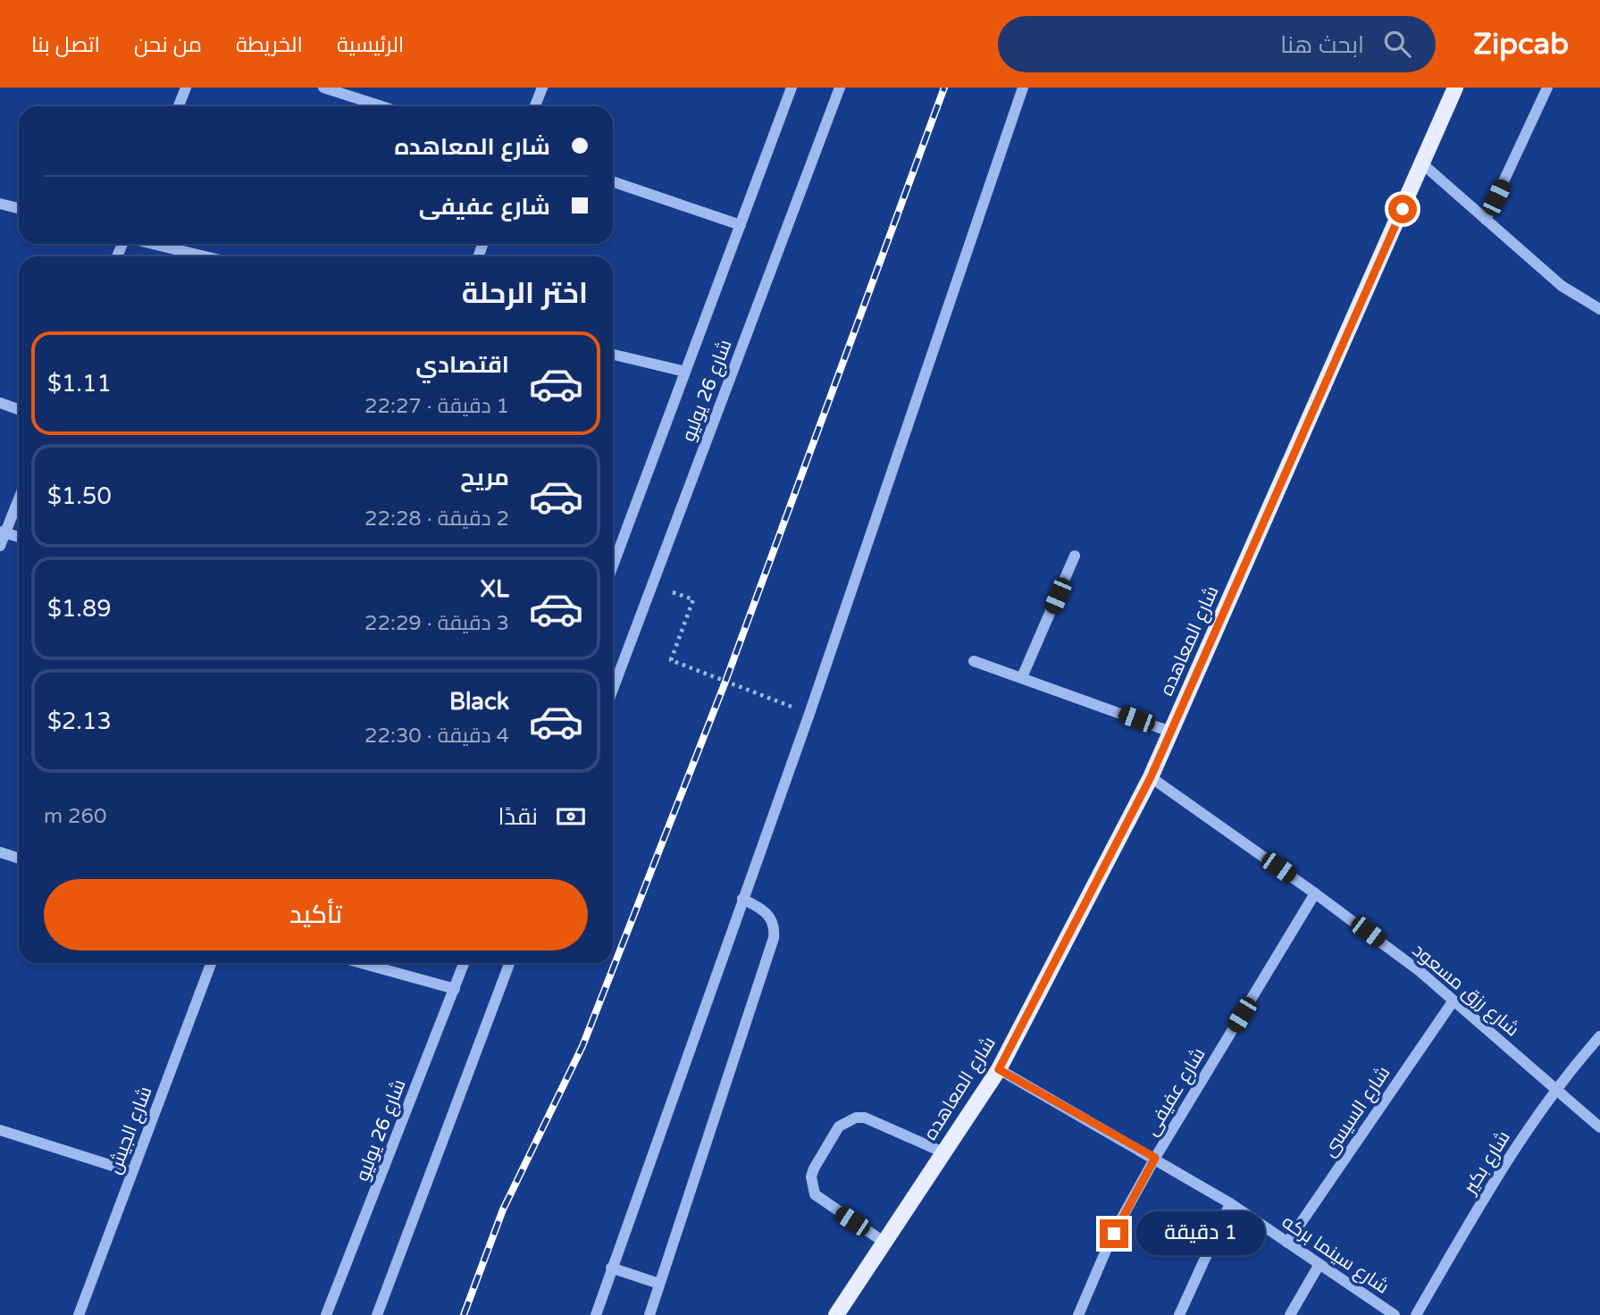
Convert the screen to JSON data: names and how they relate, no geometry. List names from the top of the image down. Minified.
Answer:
{"streets":{"main road":["شارع المعاهده"],"street":["شارع 26 يوليو","شارع رزق مسعود","شارع عفيفى","شارع السيسى","شارع الجيش","شارع بكير","شارع سينما بركه"]},"crossings":[["شارع المعاهده","شارع رزق مسعود"],["شارع المعاهده","شارع سينما بركه"],["شارع رزق مسعود","شارع عفيفى"],["شارع رزق مسعود","شارع السيسى"],["شارع رزق مسعود","شارع بكير"],["شارع عفيفى","شارع سينما بركه"],["شارع السيسى","شارع سينما بركه"]],"page":{"header":"Zipcab","search":"ابحث هنا","nav":["الرئيسية","الخريطة","من نحن","اتصل بنا"],"banner":["شارع المعاهده","شارع عفيفى"],"heading":"اختر الرحلة","list":[{"name":"اقتصادي","note":"1 دقيقة · 22:27","value":"$1.11"},{"name":"مريح","note":"2 دقيقة · 22:28","value":"$1.50"},{"name":"XL","note":"3 دقيقة · 22:29","value":"$1.89"},{"name":"Black","note":"4 دقيقة · 22:30","value":"$2.13"}],"pay":["نقدًا","260 m"],"buttons":"تأكيد","bubble":"1 دقيقة"}}
